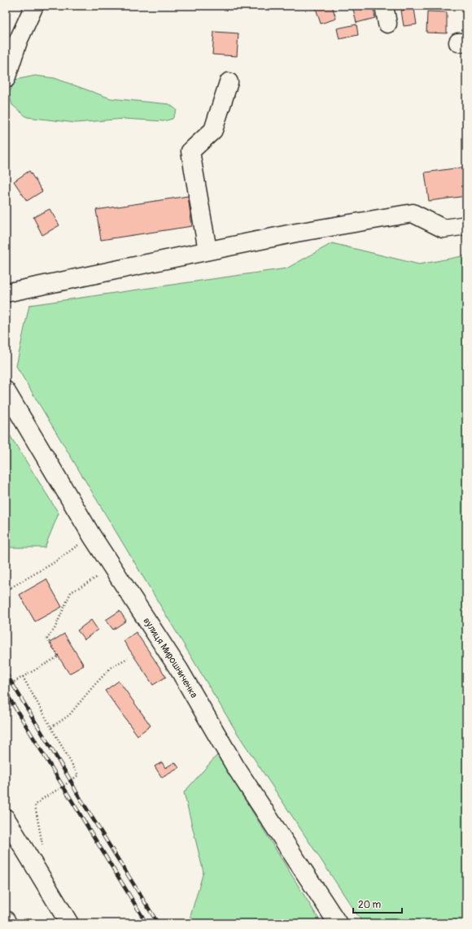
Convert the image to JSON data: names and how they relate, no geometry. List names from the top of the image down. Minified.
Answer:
{"streets":{"street":["вулиця Мирошниченка"]},"scale_bar":"20 m"}
